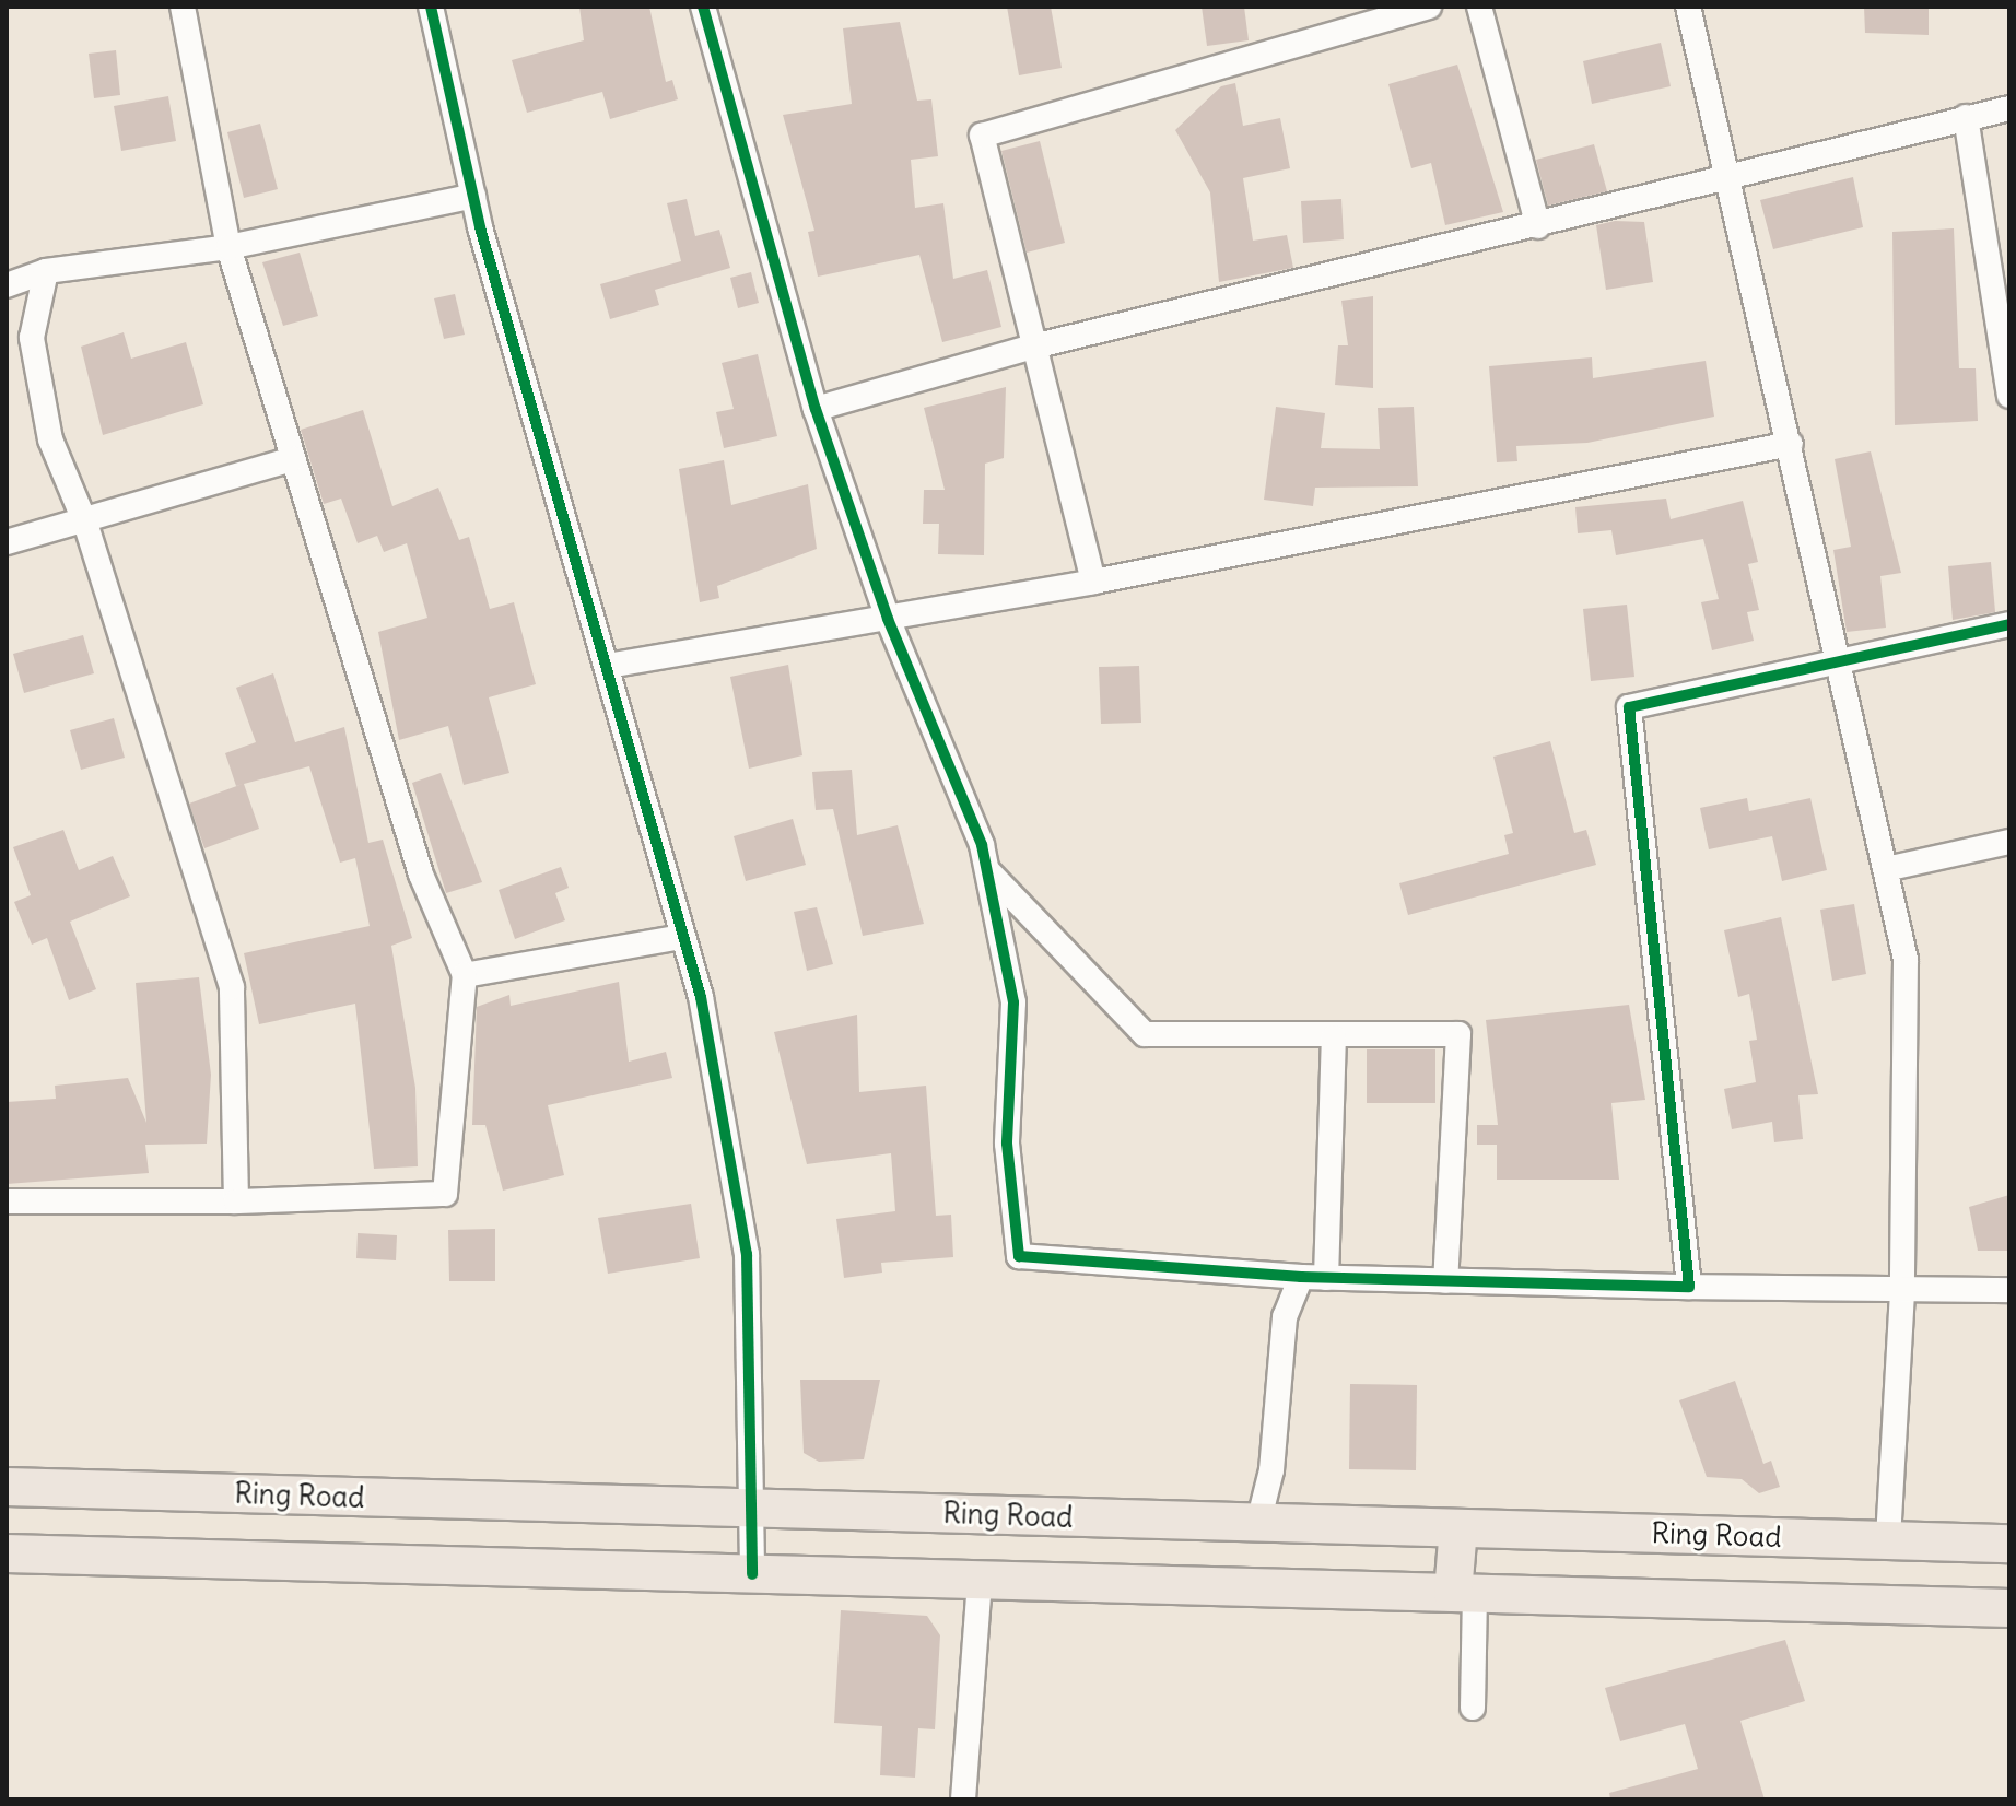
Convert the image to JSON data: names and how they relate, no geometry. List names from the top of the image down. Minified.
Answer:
{"streets":{"main road":["Ring Road"]}}
